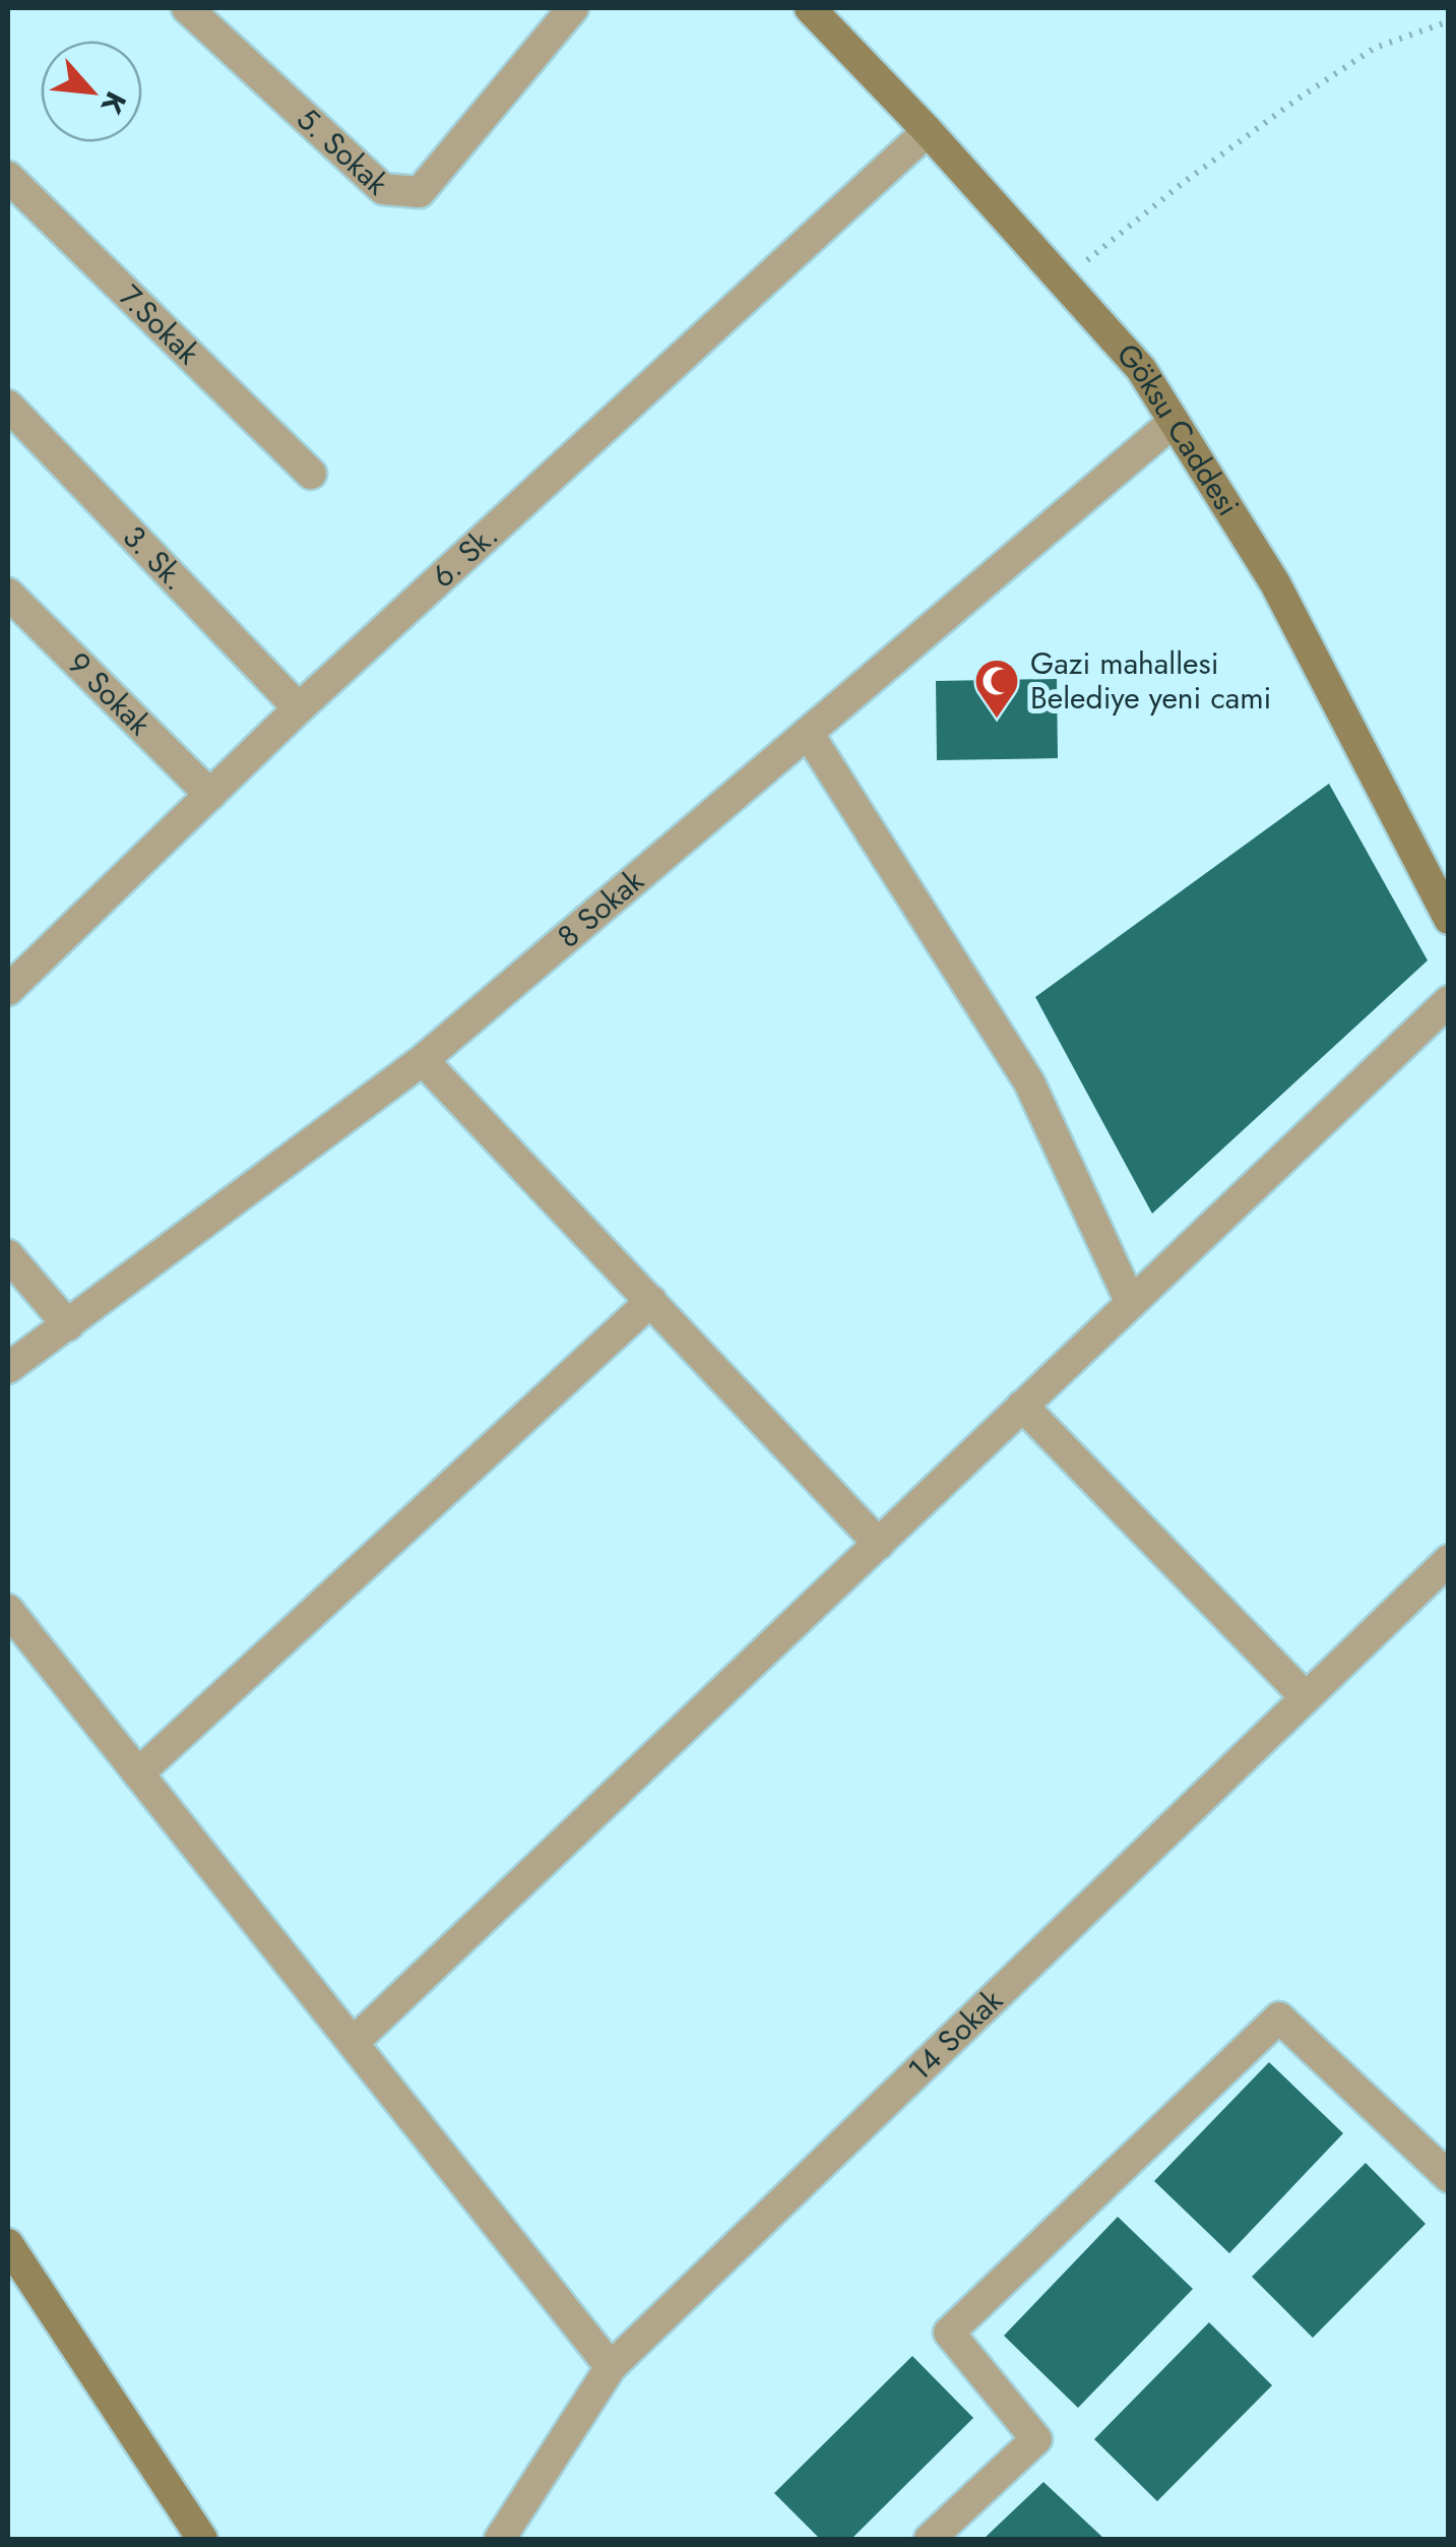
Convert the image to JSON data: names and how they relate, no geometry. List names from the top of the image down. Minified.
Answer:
{"streets":{"street":["5. Sokak","7.Sokak","Göksu Caddesi","6. Sk.","3. Sk.","9 Sokak","8 Sokak","14 Sokak"]},"crossings":[["Göksu Caddesi","6. Sk."],["Göksu Caddesi","8 Sokak"],["6. Sk.","3. Sk."],["6. Sk.","9 Sokak"]],"places":{"mosque":["Gazi mahallesi Belediye yeni cami"]},"north":"bottom right"}
